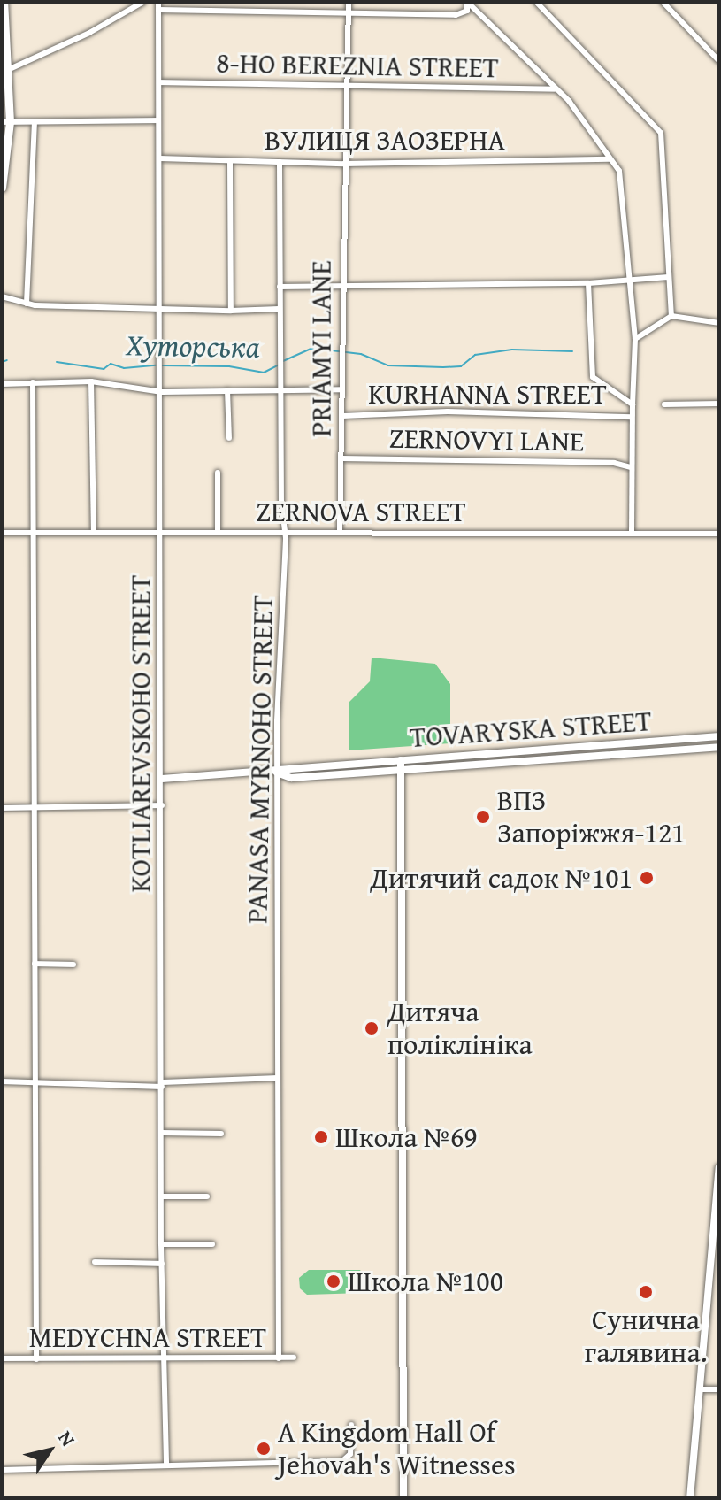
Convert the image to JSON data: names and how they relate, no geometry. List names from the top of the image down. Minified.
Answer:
{"streets":{"street":["8-HO BEREZNIA STREET","ВУЛИЦЯ ЗАОЗЕРНА","PRIAMYI LANE","KURHANNA STREET","ZERNOVYI LANE","ZERNOVA STREET","TOVARYSKA STREET","KOTLIAREVSKOHO STREET","PANASA MYRNOHO STREET","MEDYCHNA STREET"]},"crossings":[["8-HO BEREZNIA STREET","PRIAMYI LANE"],["8-HO BEREZNIA STREET","KOTLIAREVSKOHO STREET"],["ВУЛИЦЯ ЗАОЗЕРНА","PRIAMYI LANE"],["ВУЛИЦЯ ЗАОЗЕРНА","KOTLIAREVSKOHO STREET"],["ВУЛИЦЯ ЗАОЗЕРНА","PANASA MYRNOHO STREET"],["PRIAMYI LANE","KURHANNA STREET"],["PRIAMYI LANE","ZERNOVYI LANE"],["PRIAMYI LANE","ZERNOVA STREET"],["ZERNOVA STREET","KOTLIAREVSKOHO STREET"],["ZERNOVA STREET","PANASA MYRNOHO STREET"],["TOVARYSKA STREET","PANASA MYRNOHO STREET"],["KOTLIAREVSKOHO STREET","MEDYCHNA STREET"],["PANASA MYRNOHO STREET","MEDYCHNA STREET"]],"water":["Хуторська"],"places":["ВПЗ Запоріжжя-121","Дитячий садок №101","Дитяча поліклініка","Школа №69","Школа №100","Сунична галявина.","A Kingdom Hall Of Jehovah's Witnesses"],"north":"top right"}
